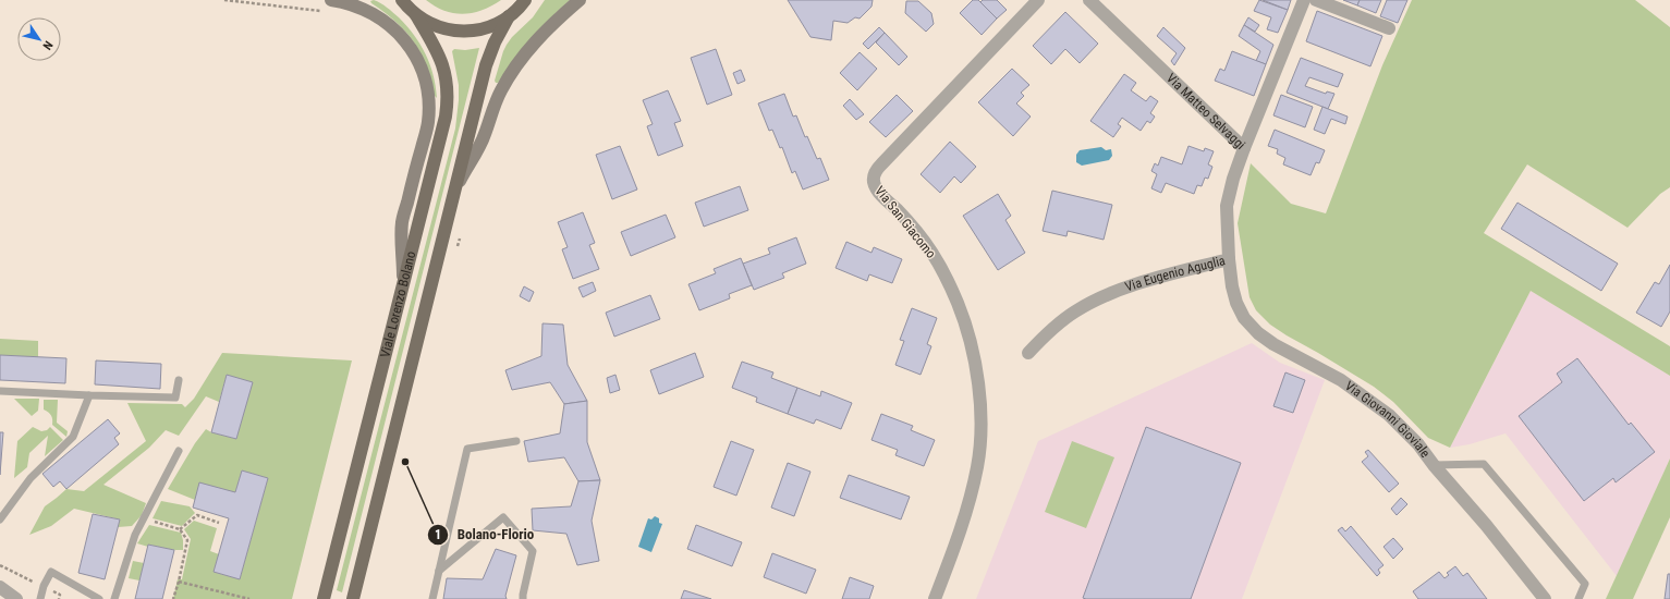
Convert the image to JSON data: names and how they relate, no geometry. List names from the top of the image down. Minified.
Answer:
{"streets":{"main road":["Viale Lorenzo Bolano"],"street":["Via Matteo Selvaggi","Via San Giacomo","Via Eugenio Aguglia","Via Giovanni Gioviale"]},"crossings":[["Via Matteo Selvaggi","Via Eugenio Aguglia"],["Via Eugenio Aguglia","Via Giovanni Gioviale"]],"places":["Bolano-Florio"],"north":"bottom right"}
